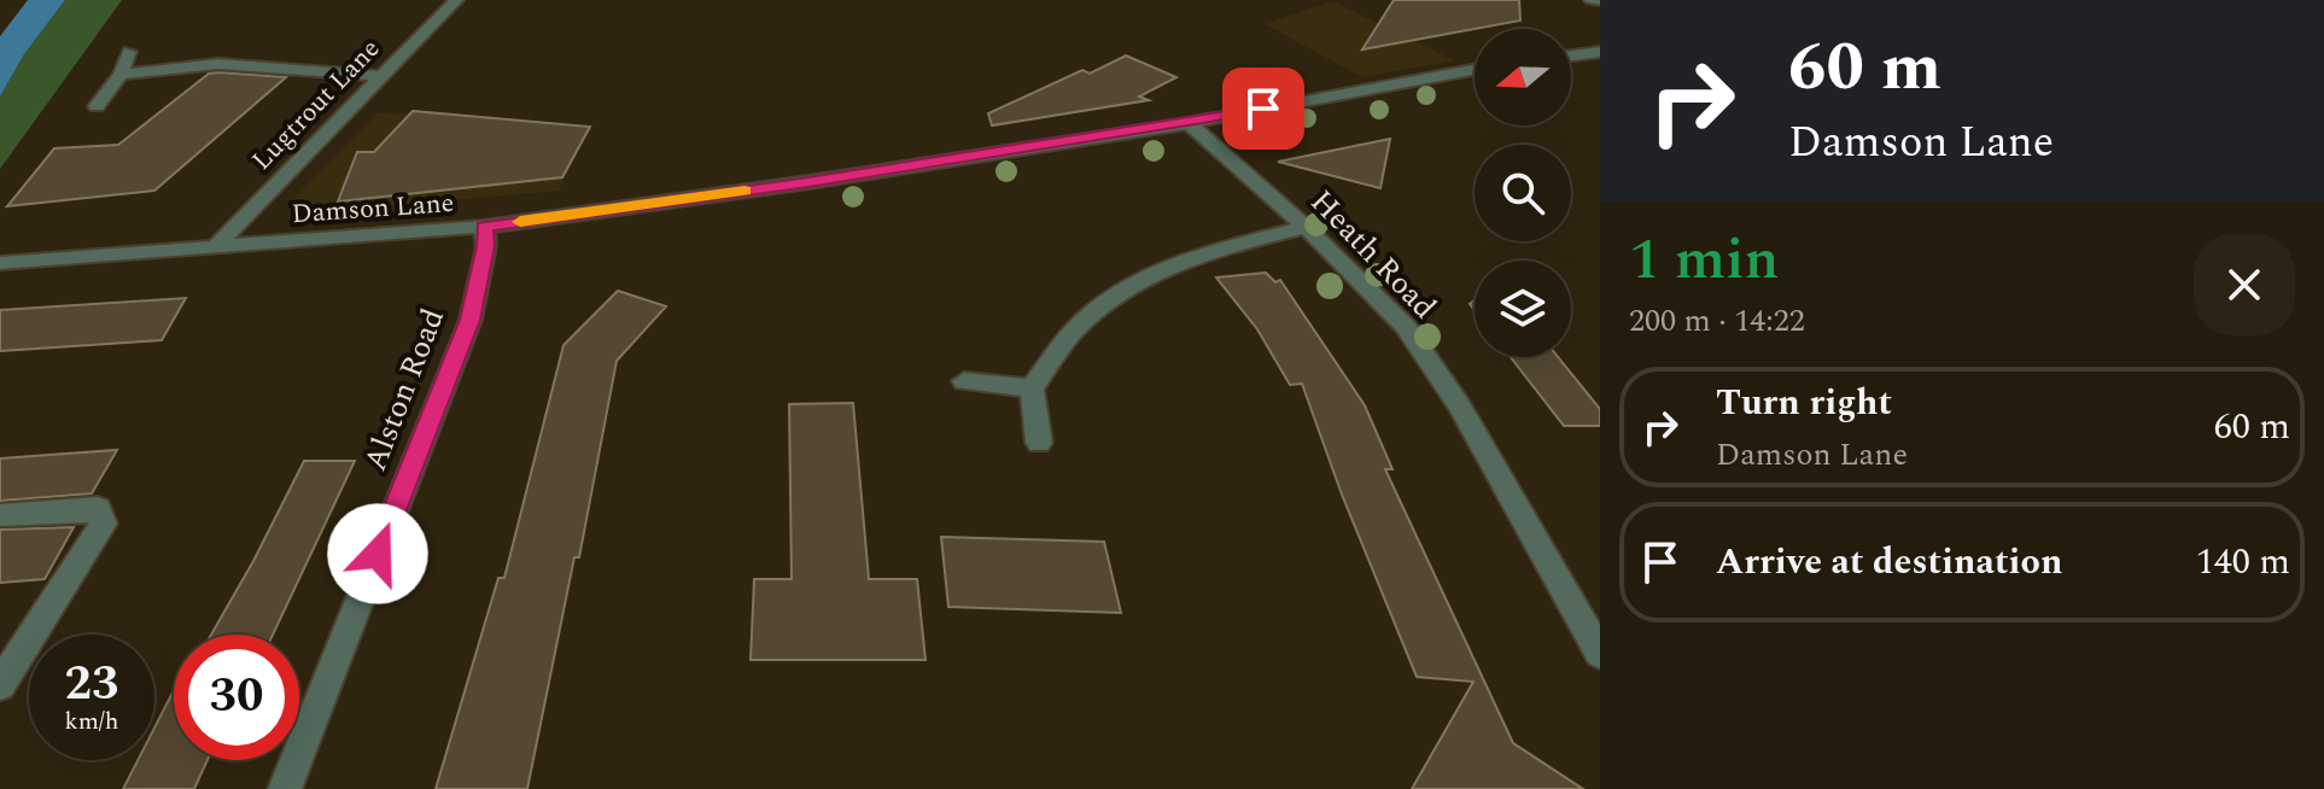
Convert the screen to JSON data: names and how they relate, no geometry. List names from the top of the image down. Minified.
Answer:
{"streets":{"street":["Lugtrout Lane","Damson Lane","Heath Road","Alston Road"]},"crossings":[["Lugtrout Lane","Damson Lane"],["Damson Lane","Heath Road"],["Damson Lane","Alston Road"]],"north":"left","page":{"turn":["60 m","Damson Lane"],"heading":["1 min","200 m · 14:22"],"list":[{"name":"Turn right","note":"Damson Lane","value":"60 m"},{"name":"Arrive at destination","value":"140 m"}],"speed":"23 km/h","limit":"30"}}
